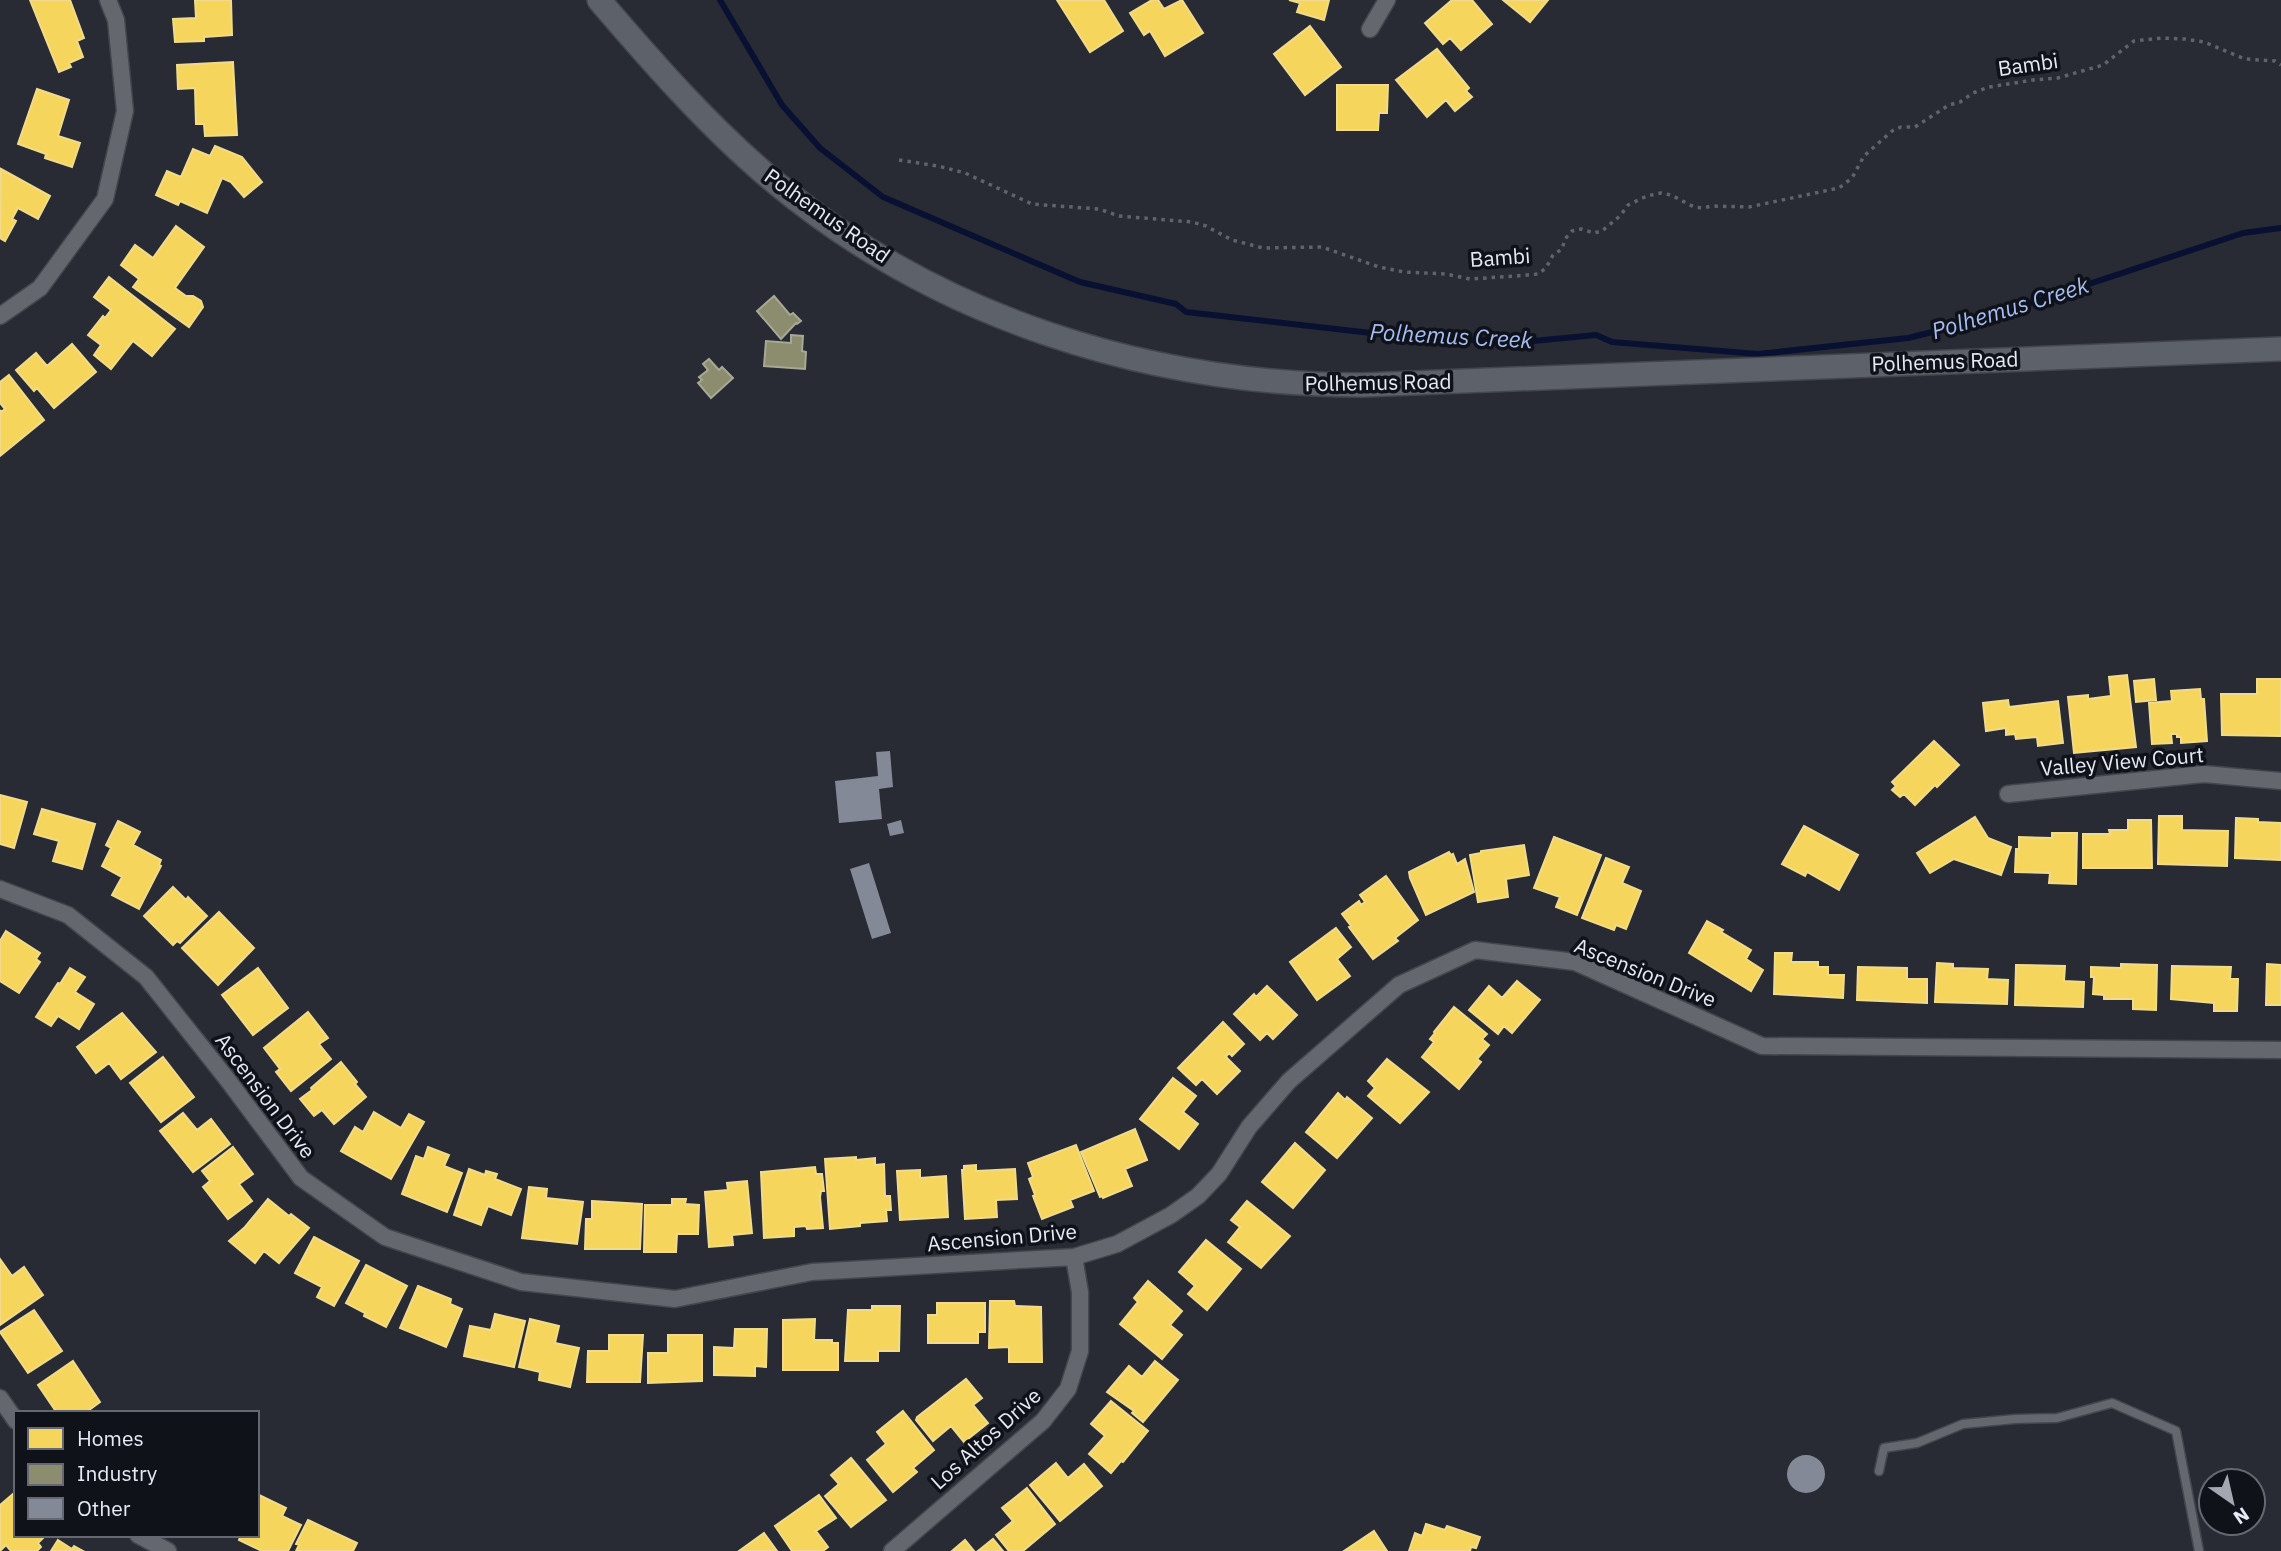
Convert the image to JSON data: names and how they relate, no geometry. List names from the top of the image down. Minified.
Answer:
{"streets":{"main road":["Polhemus Road"],"street":["Valley View Court","Ascension Drive","Los Altos Drive"],"path":["Bambi"]},"crossings":[["Ascension Drive","Los Altos Drive"]],"water":["Polhemus Creek"],"legend":["Homes","Industry","Other"],"north":"bottom right"}
